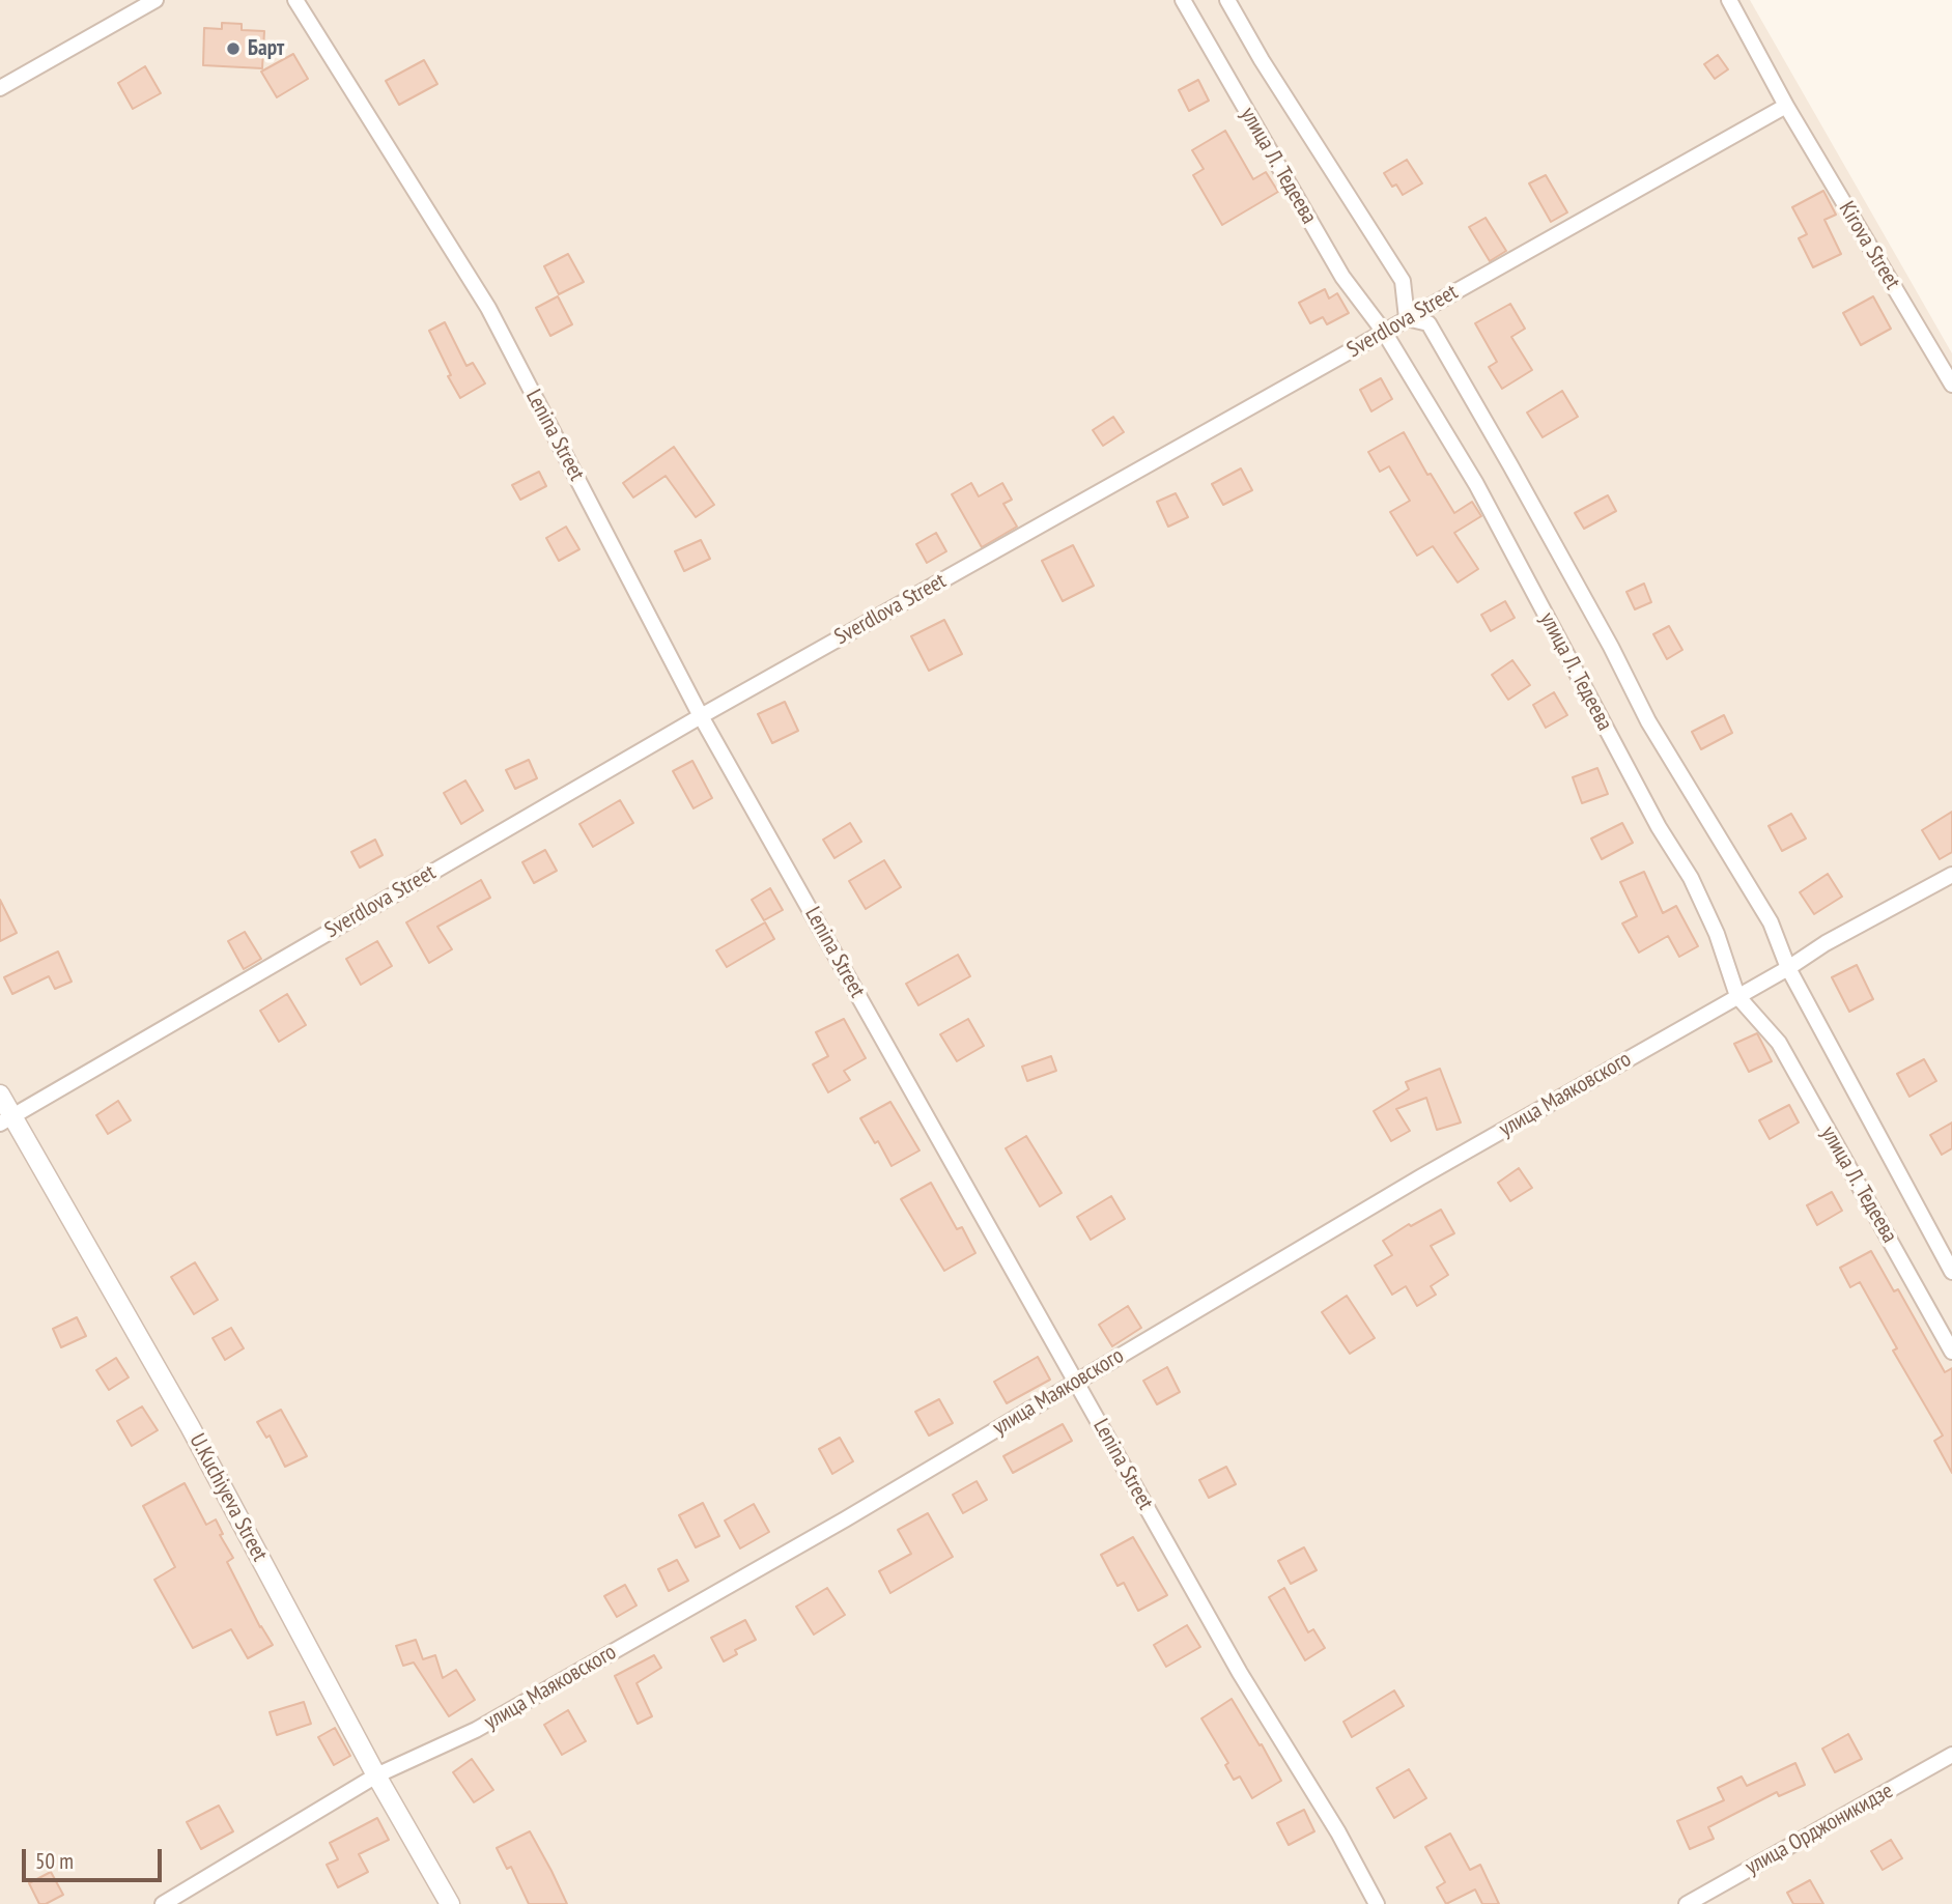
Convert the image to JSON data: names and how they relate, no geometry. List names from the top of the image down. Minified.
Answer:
{"streets":{"street":["улица Л. Тедеева","Kirova Street","Sverdlova Street","Lenina Street","улица Маяковского","U.Kuchiyeva Street","улица Орджоникидзе"]},"crossings":[["улица Л. Тедеева","Sverdlova Street"],["улица Л. Тедеева","улица Маяковского"],["Kirova Street","Sverdlova Street"],["Sverdlova Street","Lenina Street"],["Sverdlova Street","U.Kuchiyeva Street"],["Lenina Street","улица Маяковского"],["улица Маяковского","U.Kuchiyeva Street"]],"places":["Барт"],"scale_bar":"50 m"}
